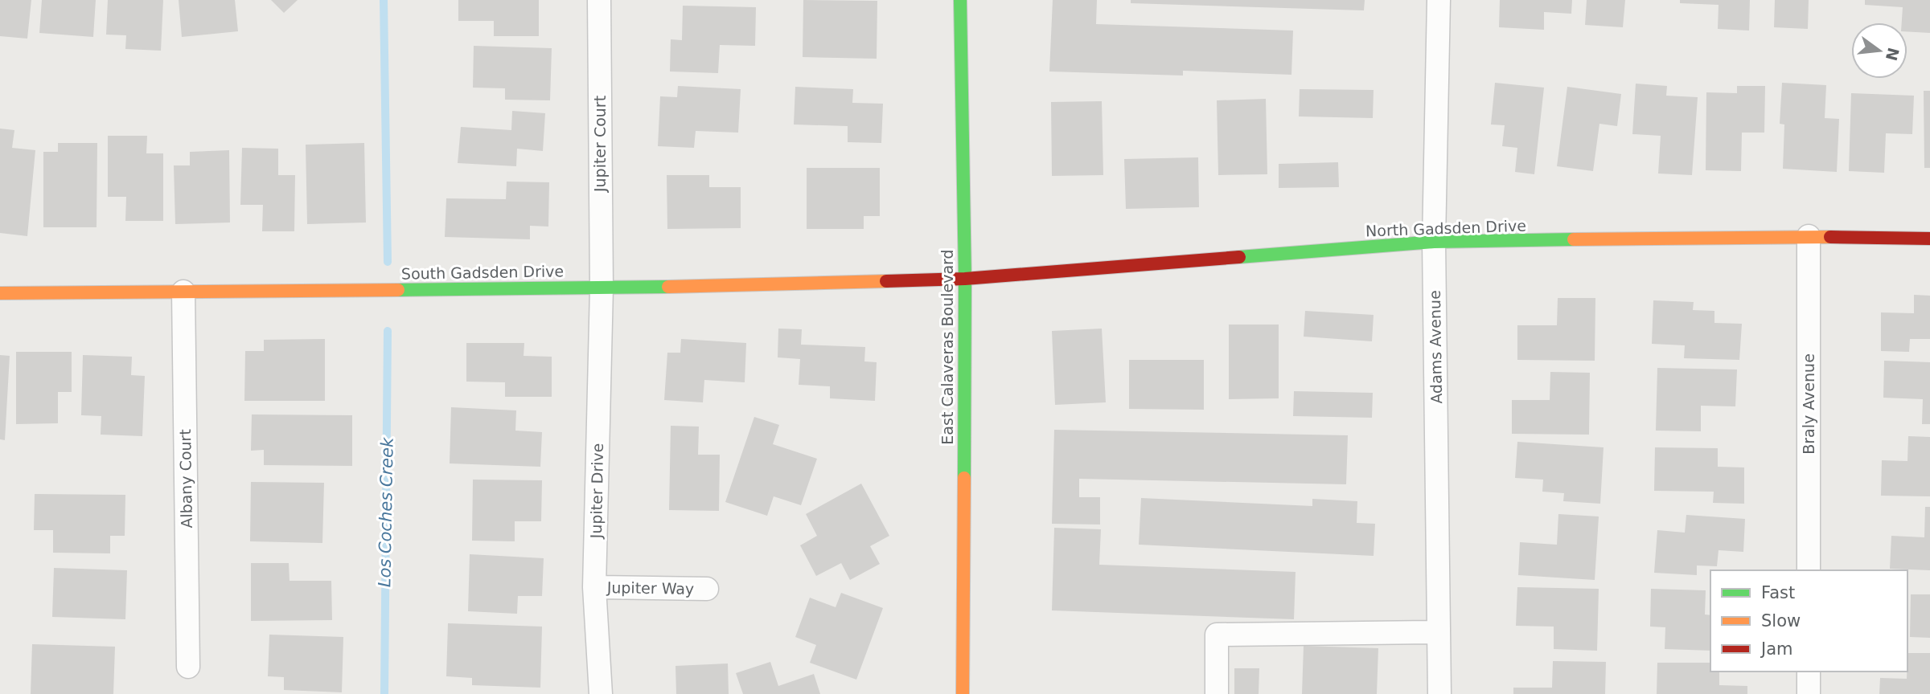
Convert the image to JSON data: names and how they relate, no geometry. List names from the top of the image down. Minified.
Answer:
{"streets":{"street":["Jupiter Court","North Gadsden Drive","South Gadsden Drive","East Calaveras Boulevard","Adams Avenue","Braly Avenue","Albany Court","Jupiter Drive","Jupiter Way"]},"crossings":[["Jupiter Court","South Gadsden Drive"],["Jupiter Court","Jupiter Drive"],["North Gadsden Drive","South Gadsden Drive"],["North Gadsden Drive","East Calaveras Boulevard"],["North Gadsden Drive","Adams Avenue"],["North Gadsden Drive","Braly Avenue"],["South Gadsden Drive","East Calaveras Boulevard"],["South Gadsden Drive","Albany Court"],["South Gadsden Drive","Jupiter Drive"],["Jupiter Drive","Jupiter Way"]],"water":["Los Coches Creek"],"legend":["Fast","Slow","Jam"],"north":"right"}
